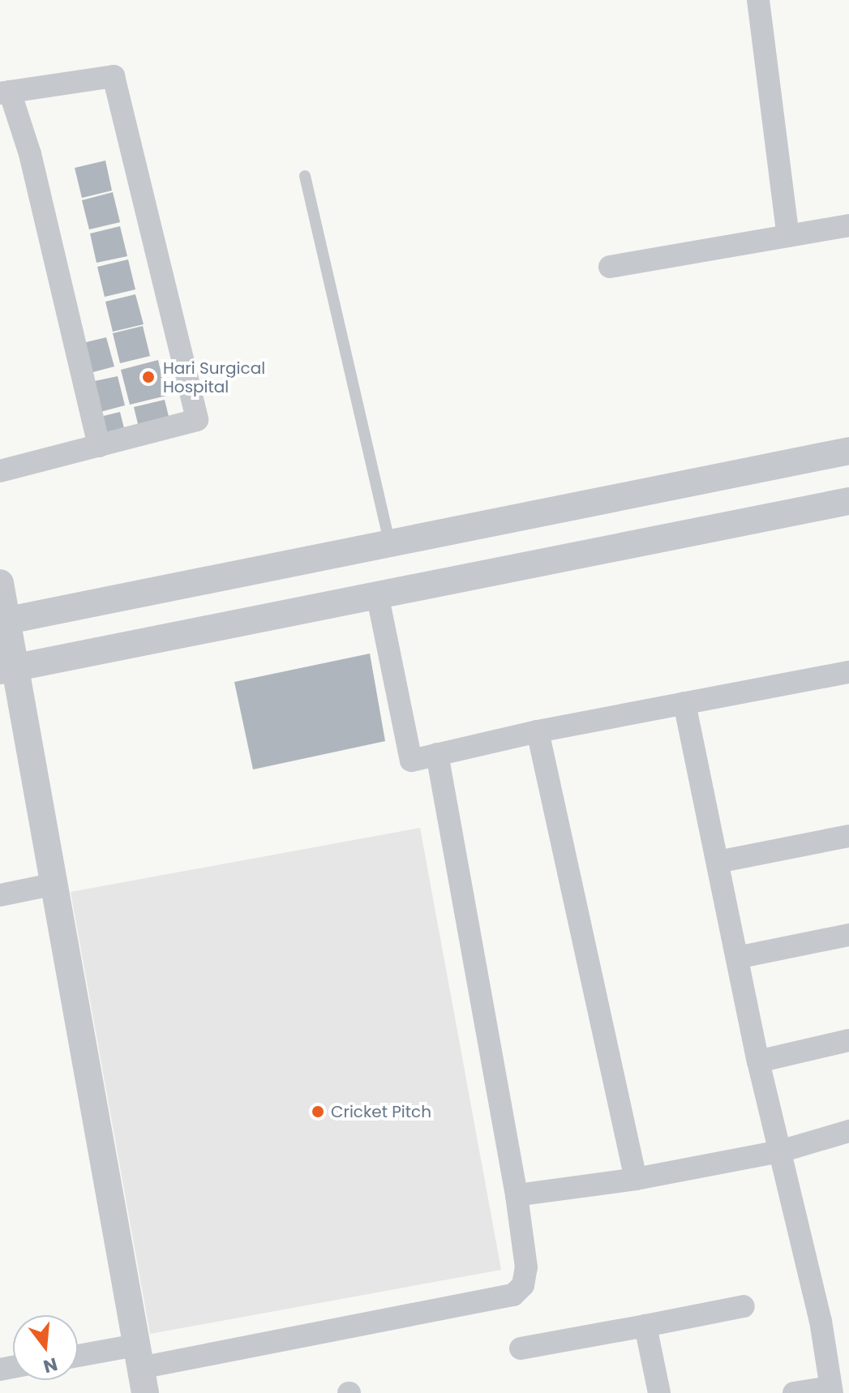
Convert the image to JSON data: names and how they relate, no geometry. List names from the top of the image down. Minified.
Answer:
{"places":["Hari Surgical Hospital","Cricket Pitch"],"north":"bottom"}
